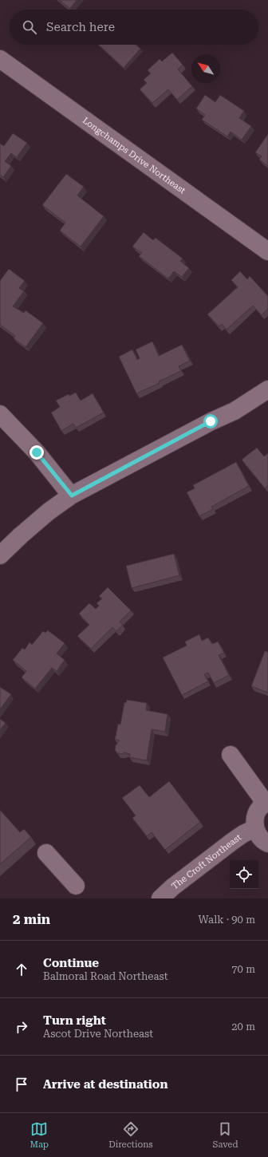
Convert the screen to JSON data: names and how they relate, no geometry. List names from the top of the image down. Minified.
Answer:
{"streets":{"street":["Longchamps Drive Northeast","The Croft Northeast"]},"north":"top left","page":{"search":"Search here","heading":["2 min","Walk · 90 m"],"list":[["Continue","Balmoral Road Northeast","70 m"],["Turn right","Ascot Drive Northeast","20 m"],"Arrive at destination"],"nav":["Map","Directions","Saved"]}}
